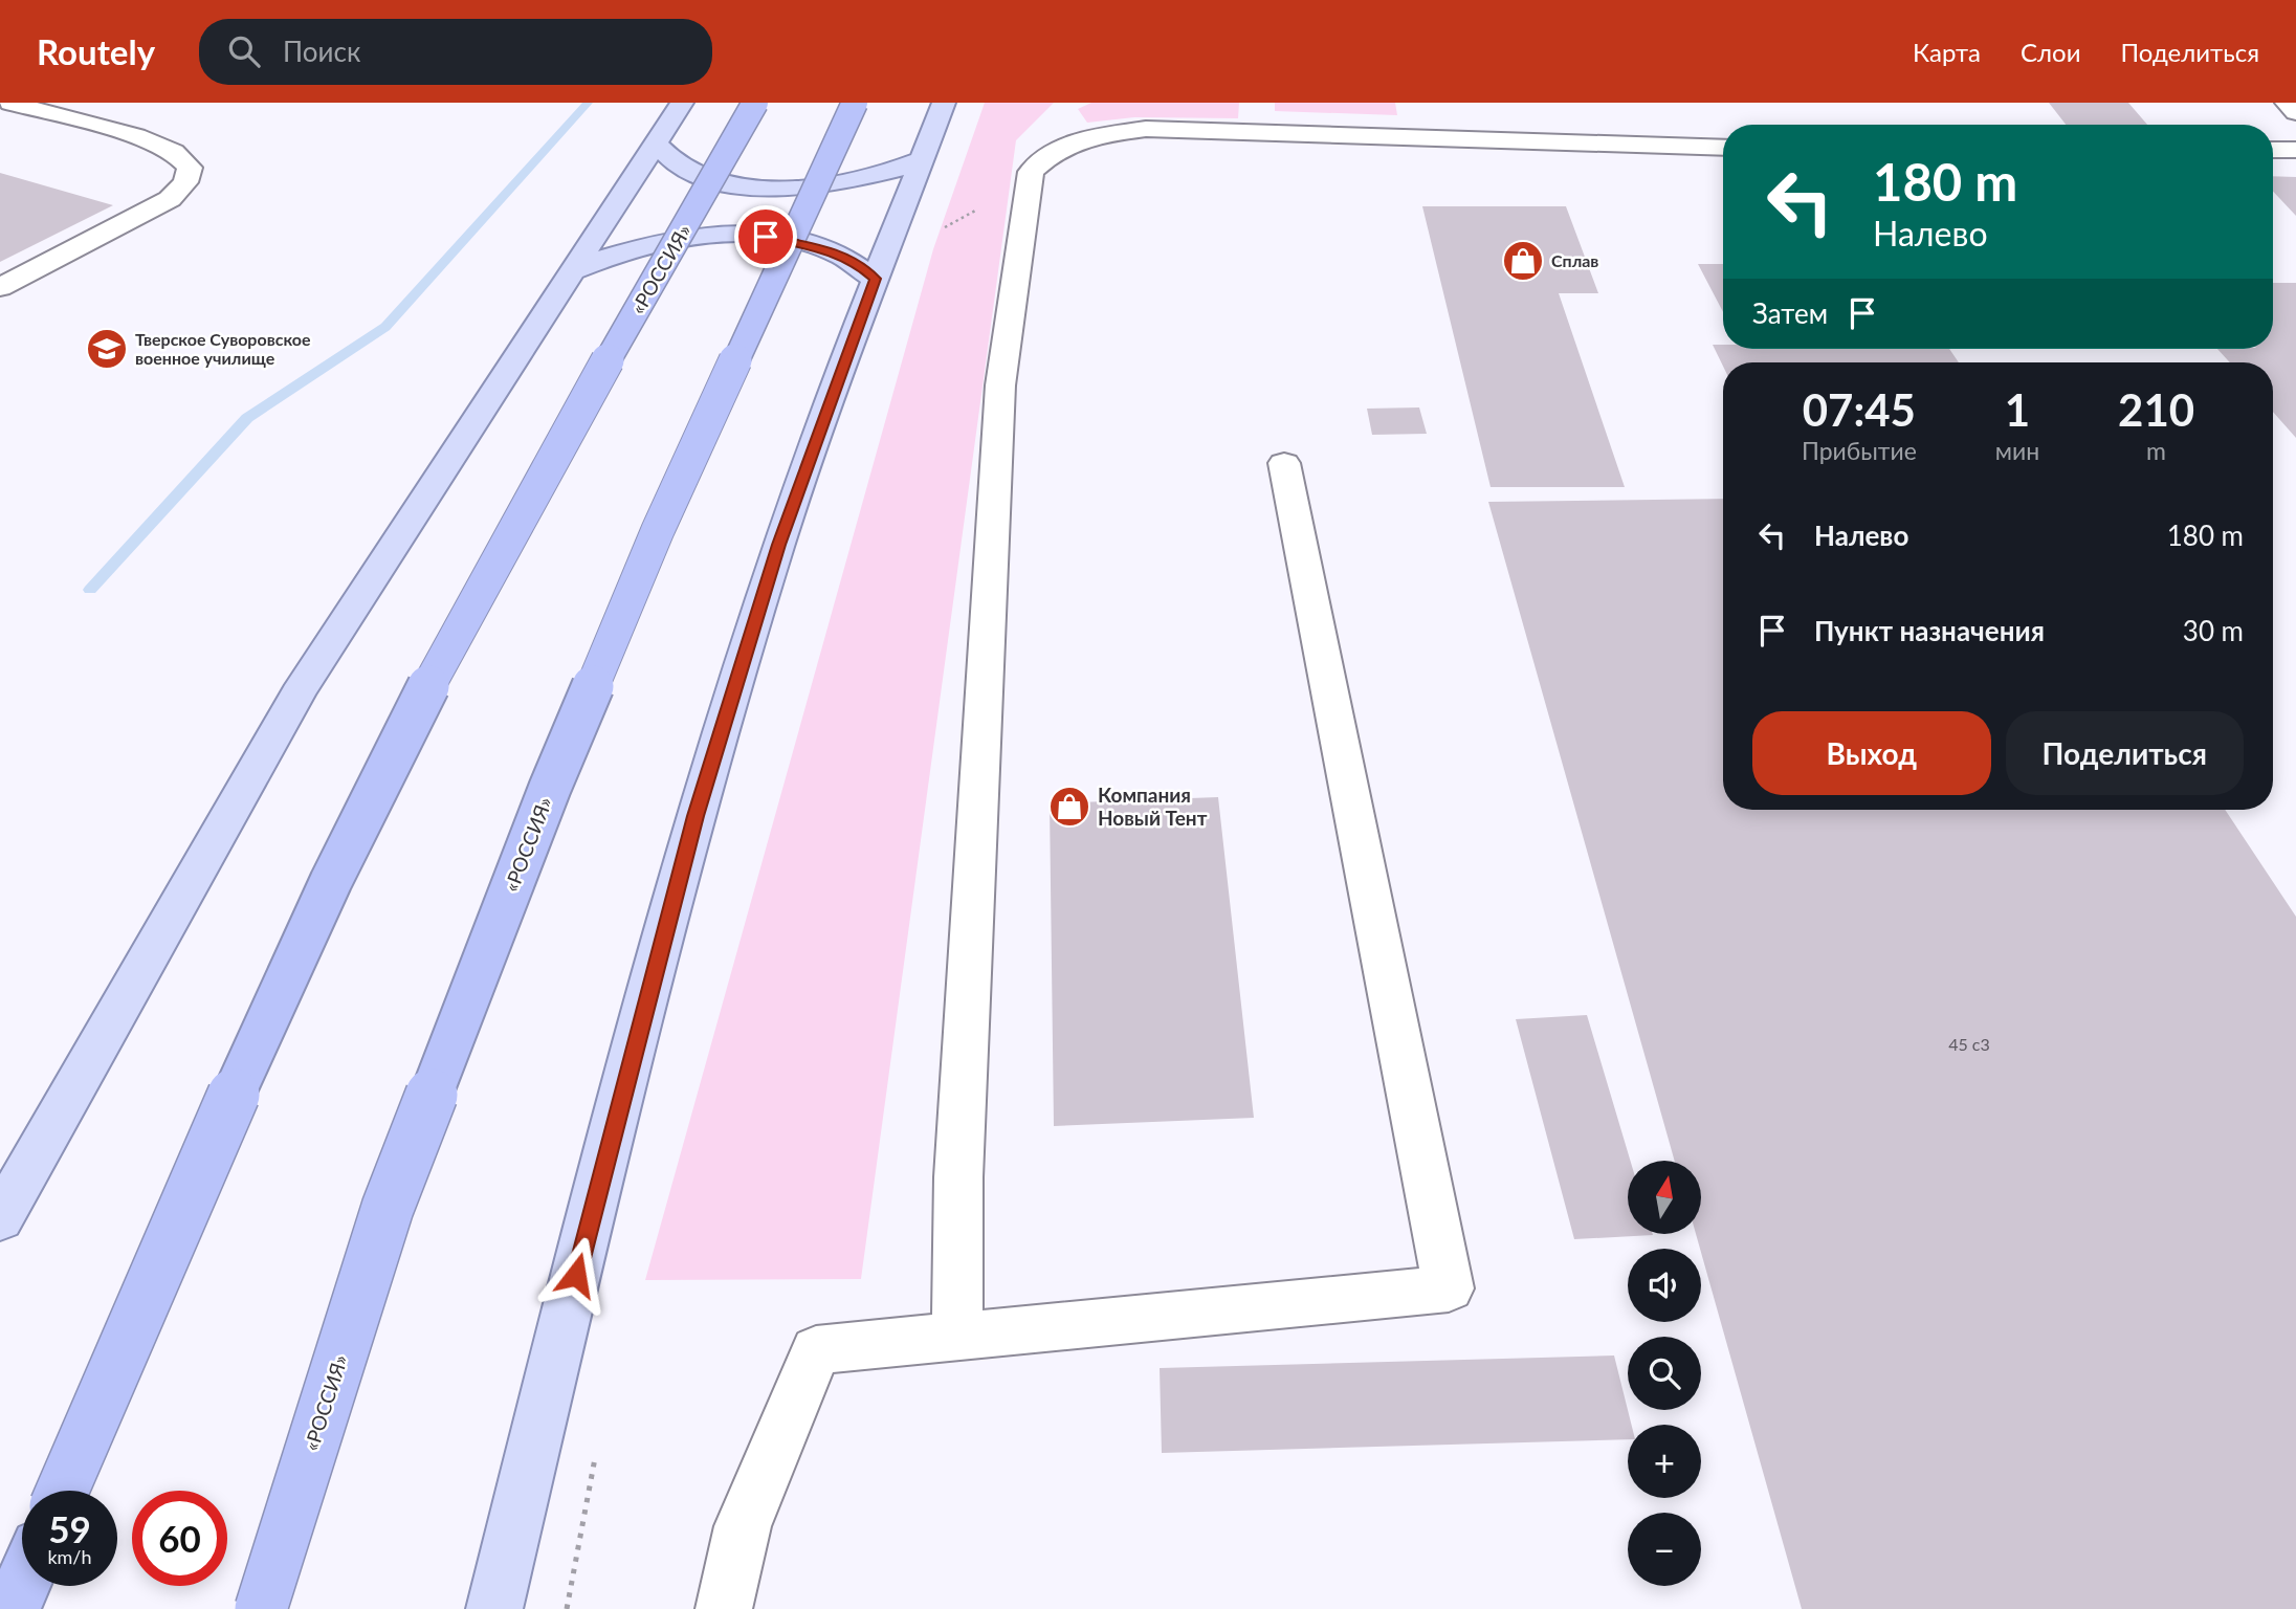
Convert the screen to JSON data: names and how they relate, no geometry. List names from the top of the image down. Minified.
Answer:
{"streets":{"highway":["«РОССИЯ»"]},"places":{"shop":["Сплав","Компания Новый Тент"],"school or university":["Тверское Суворовское военное училище"]},"house_numbers":["45 с3"],"north":"top","page":{"header":"Routely","search":"Поиск","nav":["Карта","Слои","Поделиться"],"turn":["180 m","Налево"],"then":"Затем","eta":["07:45","Прибытие","1","мин","210","m"],"list":[{"name":"Налево","value":"180 m"},{"name":"Пункт назначения","value":"30 m"}],"buttons":["Выход","Поделиться"],"map_buttons":["+","−"],"speed":"59 km/h","limit":"60"}}
